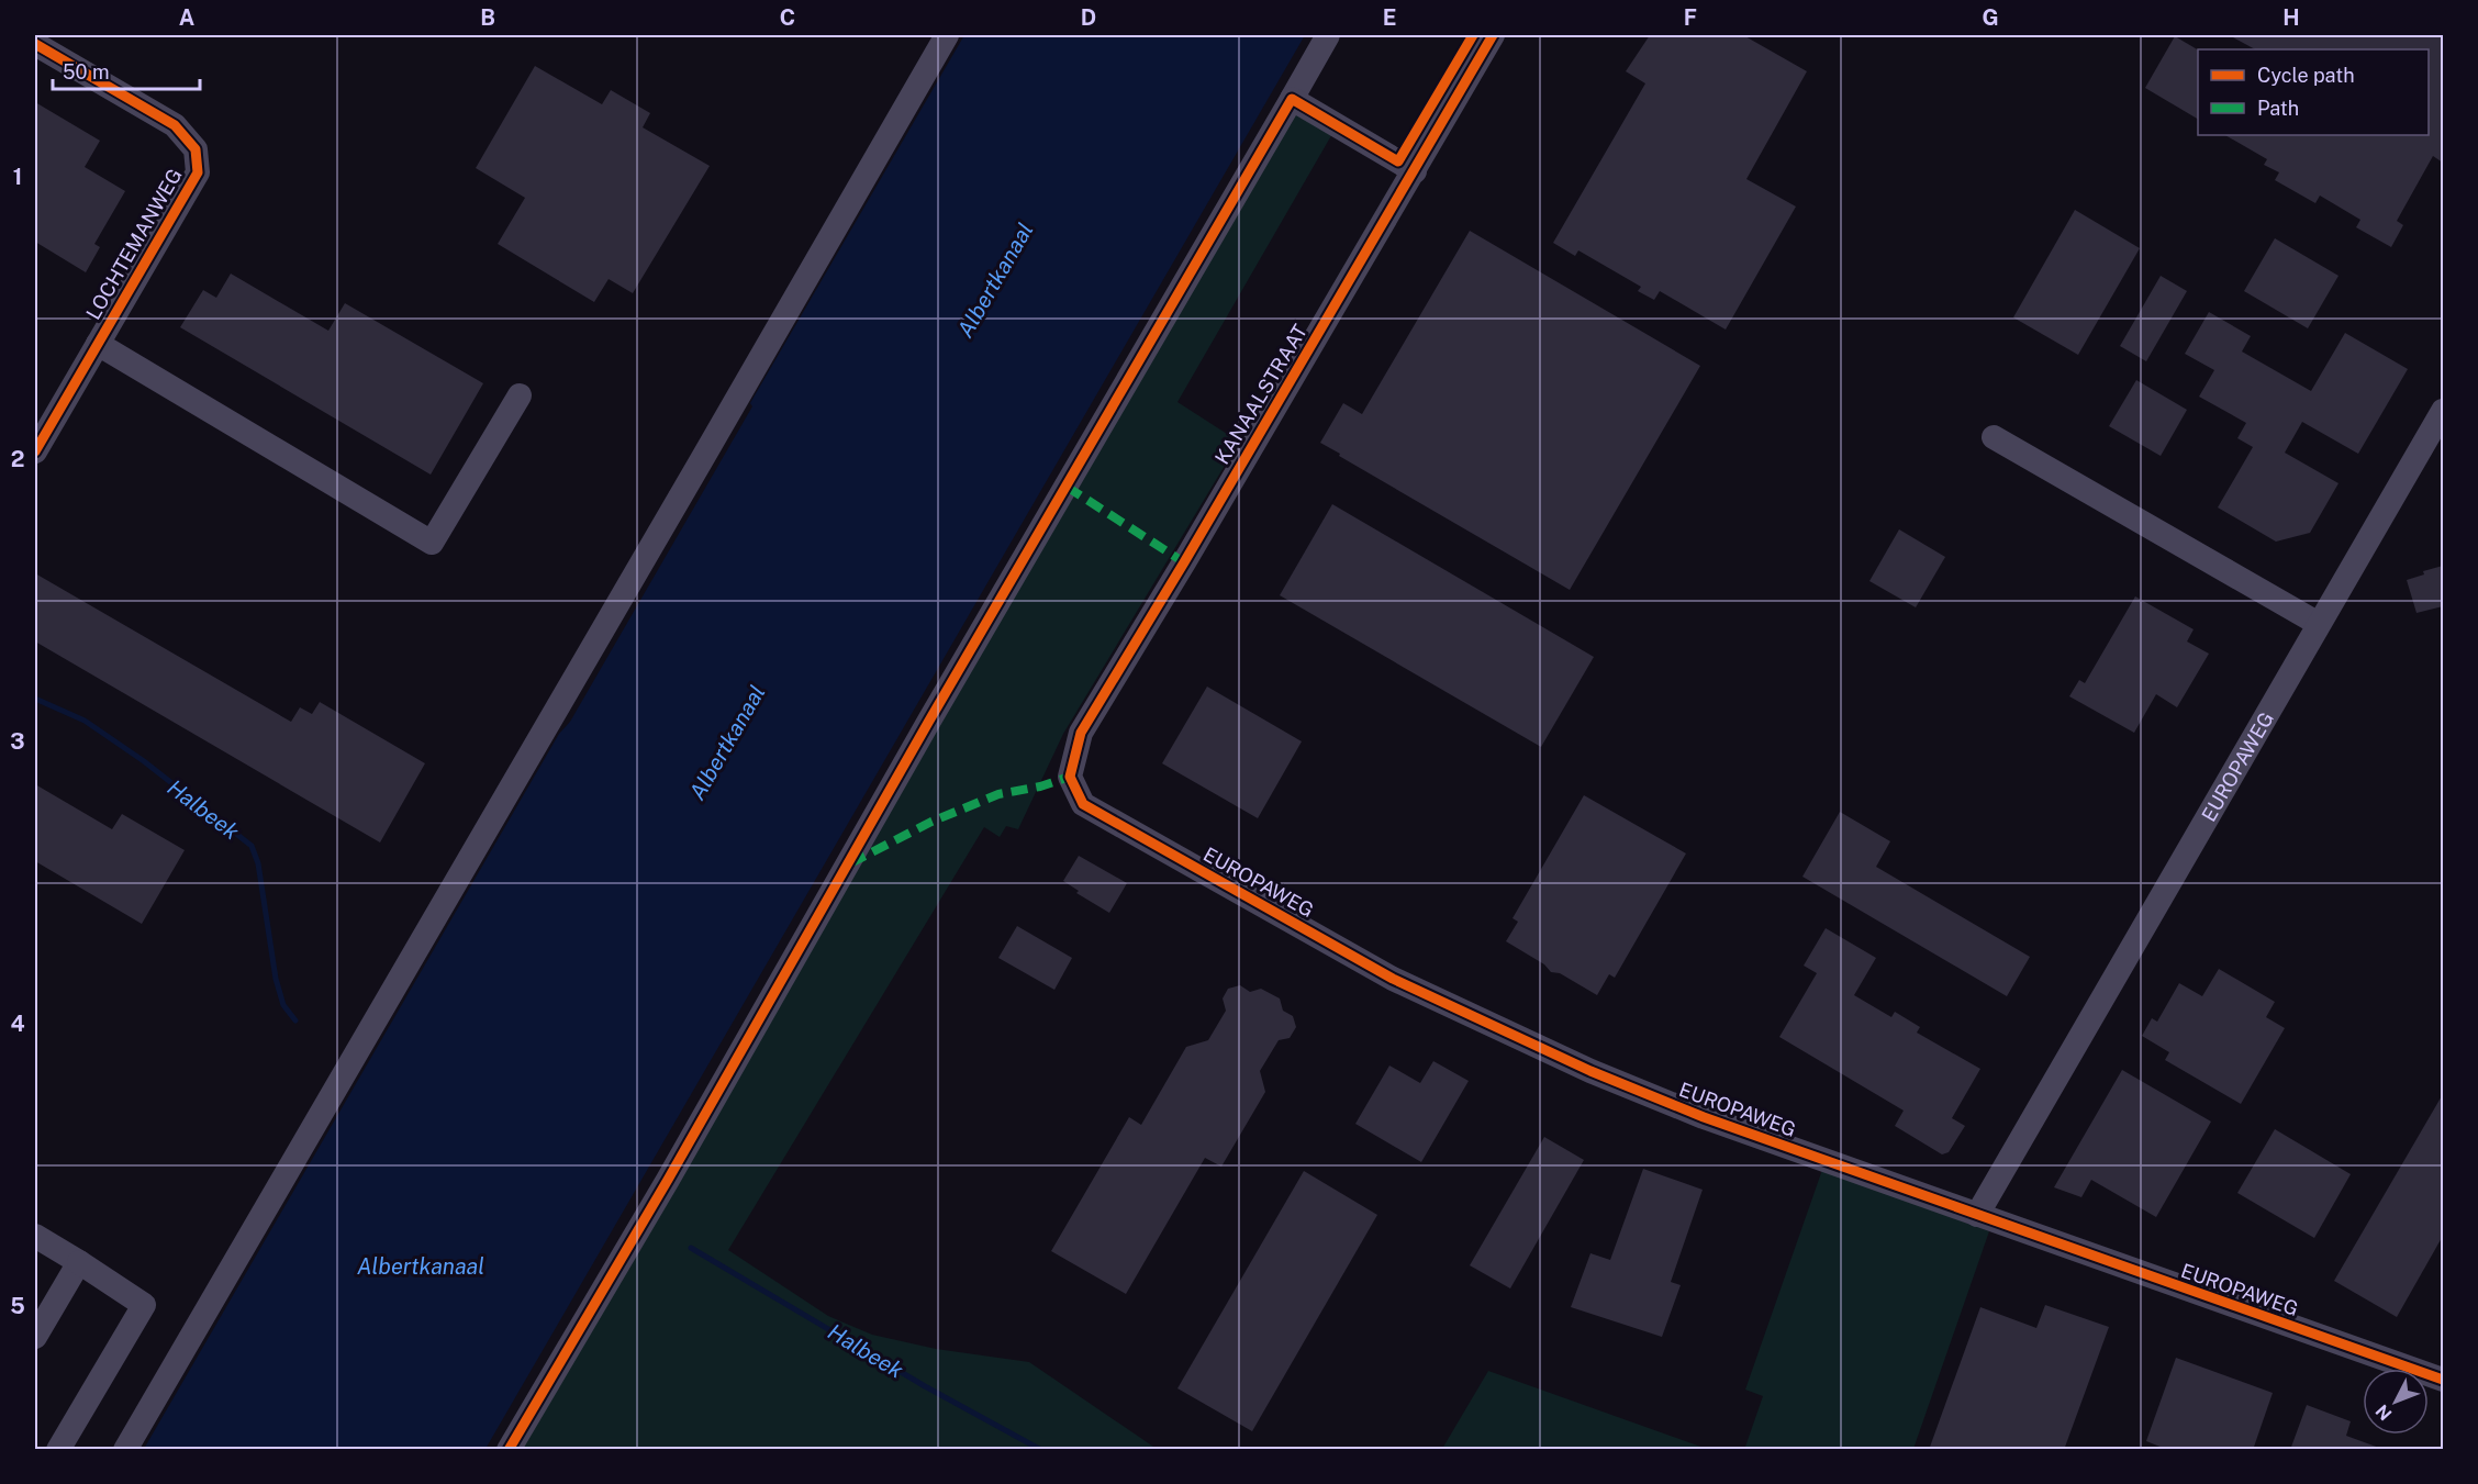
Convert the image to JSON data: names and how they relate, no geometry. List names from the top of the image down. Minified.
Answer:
{"streets":{"street":["LOCHTEMANWEG","KANAALSTRAAT","EUROPAWEG"]},"crossings":[["KANAALSTRAAT","EUROPAWEG"]],"water":["Albertkanaal","Halbeek"],"legend":["Cycle path","Path"],"scale_bar":"50 m","north":"bottom left","grid":{"columns":["A","B","C","D","E","F","G","H"],"rows":["1","2","3","4","5"]}}
